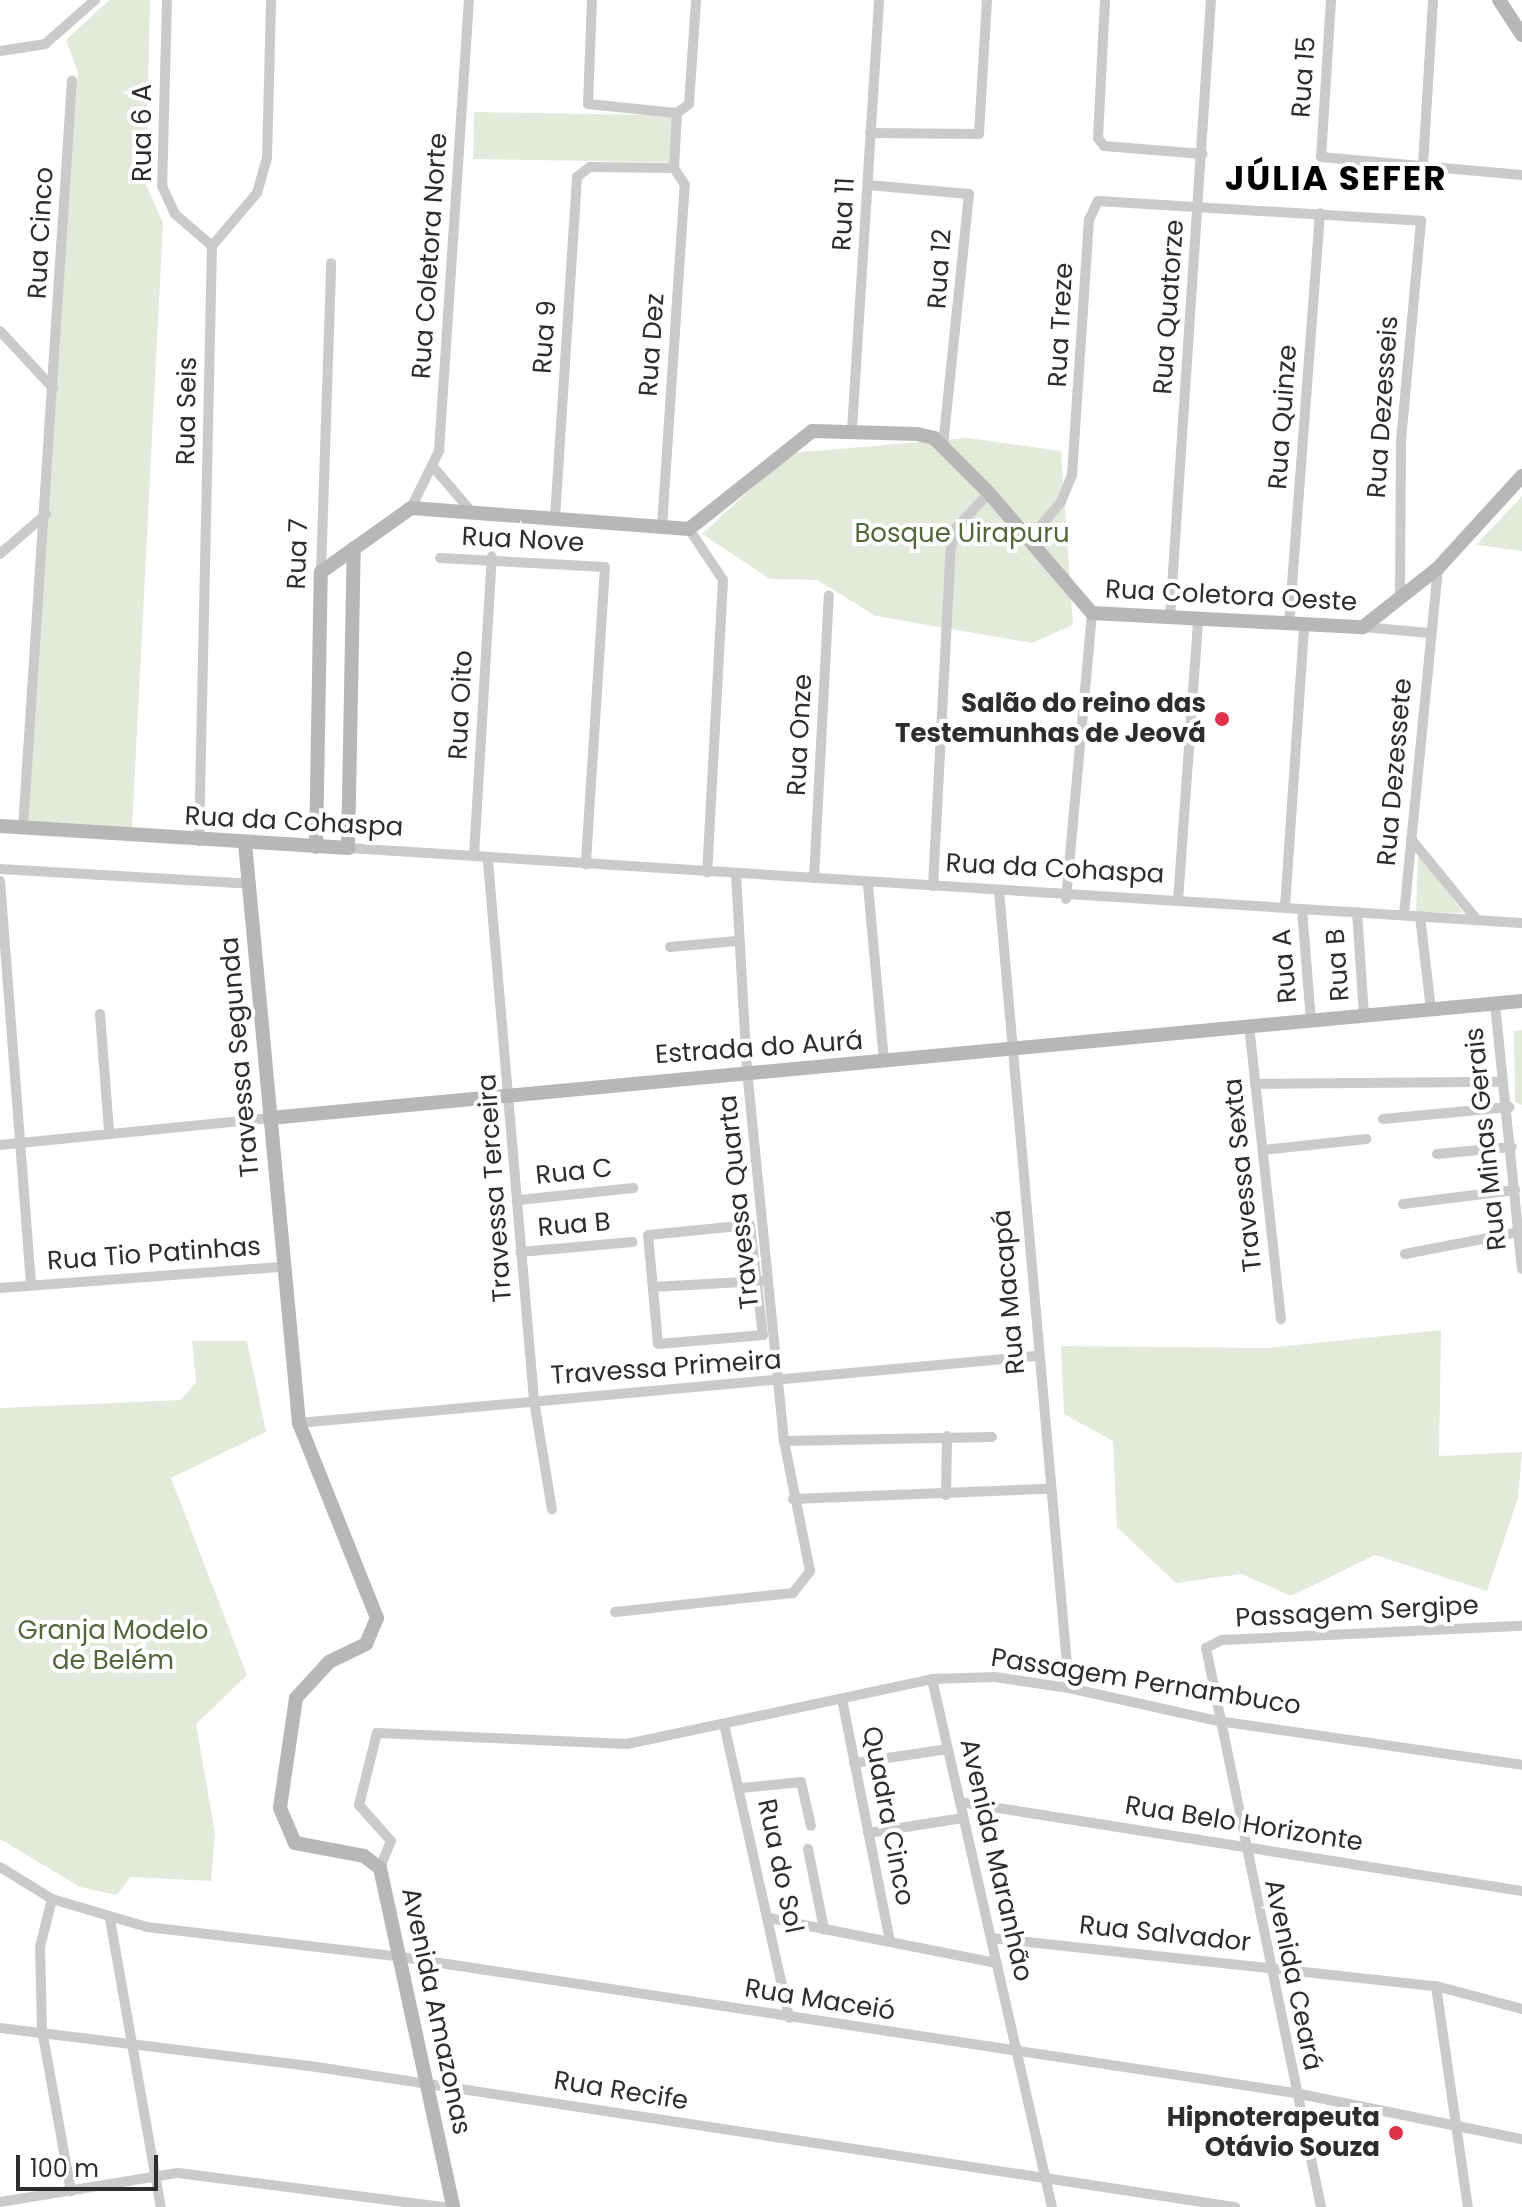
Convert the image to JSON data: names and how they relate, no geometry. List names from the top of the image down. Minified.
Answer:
{"streets":{"street":["Rua 15","Rua 6 A","Rua 11","Rua Cinco","Rua Coletora Norte","Rua 12","Rua Quatorze","Rua Treze","Rua 9","Rua Dez","Rua Dezesseis","Rua Seis","Rua Quinze","Rua Nove","Rua 7","Rua Coletora Oeste","Rua Oito","Rua Onze","Rua Dezessete","Rua da Cohaspa","Rua B","Rua A","Estrada do Aurá","Travessa Segunda","Rua Minas Gerais","Rua C","Travessa Sexta","Travessa Terceira","Travessa Quarta","Rua Tio Patinhas","Rua Macapá","Travessa Primeira","Passagem Sergipe","Passagem Pernambuco","Quadra Cinco","Rua Belo Horizonte","Avenida Maranhão","Rua do Sol","Rua Salvador","Avenida Ceará","Rua Maceió","Avenida Amazonas","Rua Recife"]},"crossings":[["Rua 6 A","Rua Seis"],["Rua 11","Rua 12"],["Rua 11","Rua Coletora Oeste"],["Rua Cinco","Rua da Cohaspa"],["Rua 12","Rua Coletora Oeste"],["Rua Quatorze","Rua Treze"],["Rua Quatorze","Rua Coletora Oeste"],["Rua Treze","Rua Coletora Oeste"],["Rua 9","Rua Dez"],["Rua Dezesseis","Rua Quinze"],["Rua Seis","Rua da Cohaspa"],["Rua Quinze","Rua Coletora Oeste"],["Rua Quinze","Rua da Cohaspa"],["Rua Nove","Rua Oito"],["Rua Nove","Rua da Cohaspa"],["Rua 7","Rua da Cohaspa"],["Rua Coletora Oeste","Rua Dezessete"],["Rua Oito","Rua da Cohaspa"],["Rua Onze","Rua da Cohaspa"],["Rua Dezessete","Rua da Cohaspa"],["Rua da Cohaspa","Rua B"],["Rua da Cohaspa","Rua A"],["Rua da Cohaspa","Travessa Segunda"],["Rua da Cohaspa","Travessa Terceira"],["Rua da Cohaspa","Travessa Quarta"],["Rua da Cohaspa","Rua Macapá"],["Rua B","Estrada do Aurá"],["Rua B","Travessa Terceira"],["Rua A","Estrada do Aurá"],["Estrada do Aurá","Travessa Segunda"],["Estrada do Aurá","Rua Minas Gerais"],["Estrada do Aurá","Travessa Sexta"],["Estrada do Aurá","Travessa Terceira"],["Estrada do Aurá","Travessa Quarta"],["Estrada do Aurá","Rua Macapá"],["Travessa Segunda","Rua Tio Patinhas"],["Travessa Segunda","Travessa Primeira"],["Travessa Segunda","Avenida Amazonas"],["Rua C","Travessa Terceira"],["Travessa Terceira","Travessa Primeira"],["Travessa Quarta","Travessa Primeira"],["Rua Macapá","Travessa Primeira"],["Rua Macapá","Passagem Pernambuco"],["Travessa Primeira","Avenida Amazonas"],["Passagem Sergipe","Avenida Ceará"],["Passagem Pernambuco","Quadra Cinco"],["Passagem Pernambuco","Avenida Maranhão"],["Passagem Pernambuco","Rua do Sol"],["Passagem Pernambuco","Avenida Ceará"],["Passagem Pernambuco","Avenida Amazonas"],["Rua Belo Horizonte","Avenida Maranhão"],["Rua Belo Horizonte","Avenida Ceará"],["Avenida Maranhão","Rua Salvador"],["Avenida Maranhão","Rua Maceió"],["Avenida Maranhão","Rua Recife"],["Rua do Sol","Rua Maceió"],["Rua Salvador","Avenida Ceará"],["Avenida Ceará","Rua Maceió"],["Rua Maceió","Avenida Amazonas"],["Avenida Amazonas","Rua Recife"]],"districts":["JÚLIA SEFER"],"parks":["Bosque Uirapuru","Granja Modelo de Belém"],"places":["Salão do reino das Testemunhas de Jeová","Hipnoterapeuta Otávio Souza"],"scale_bar":"100 m"}
